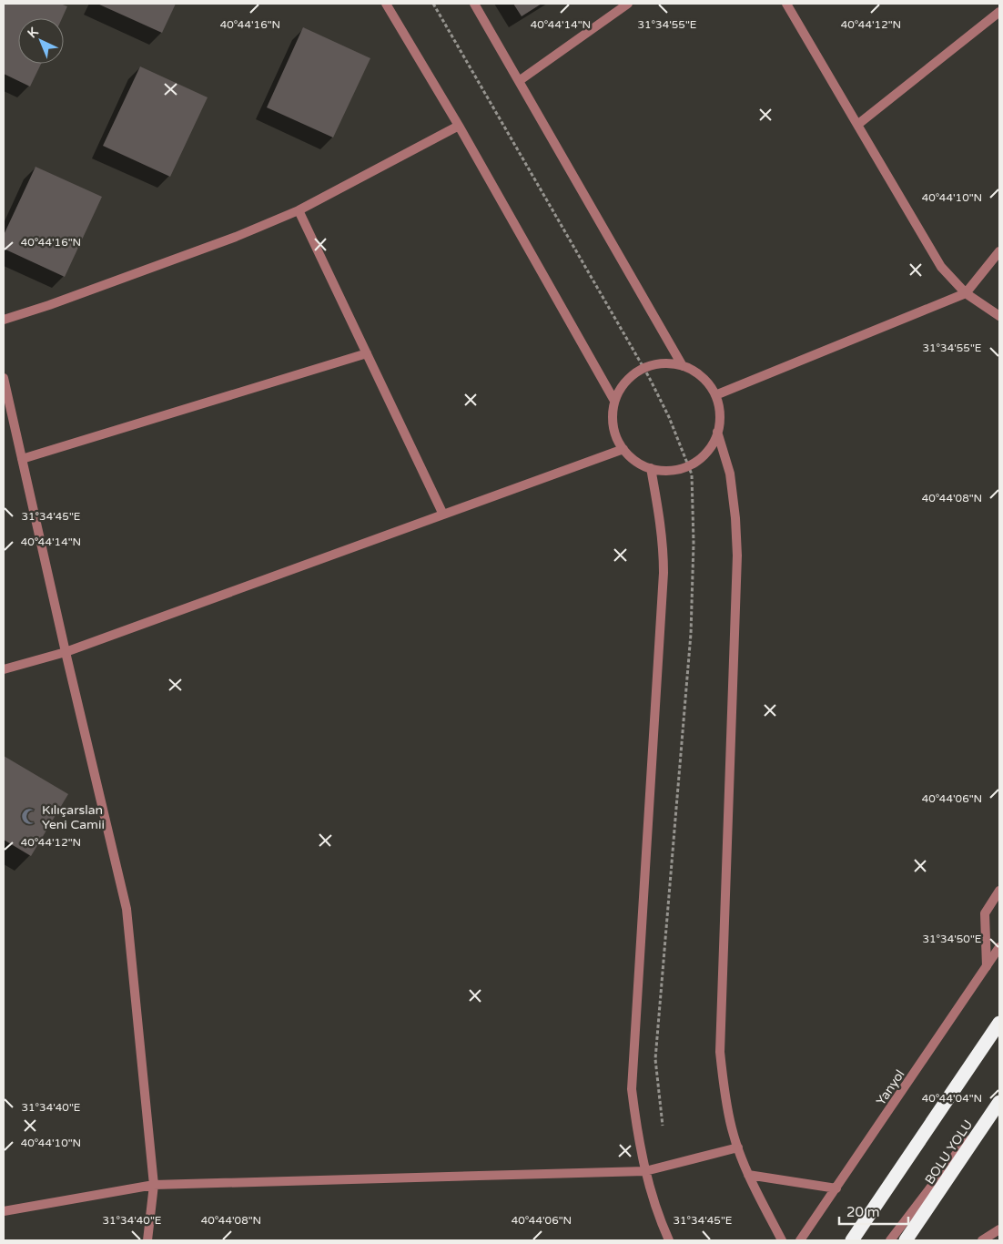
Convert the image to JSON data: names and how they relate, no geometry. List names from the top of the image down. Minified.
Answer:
{"streets":{"highway":["BOLU YOLU"],"street":["Yanyol"]},"places":{"mosque":["Kılıçarslan Yeni Camii"]},"scale_bar":"20 m","north":"top left","coordinates":["40°44'16\"N","40°44'14\"N","40°44'12\"N","31°34'55\"E","40°44'10\"N","40°44'08\"N","31°34'45\"E","40°44'06\"N","31°34'50\"E","40°44'04\"N","31°34'40\"E"]}
